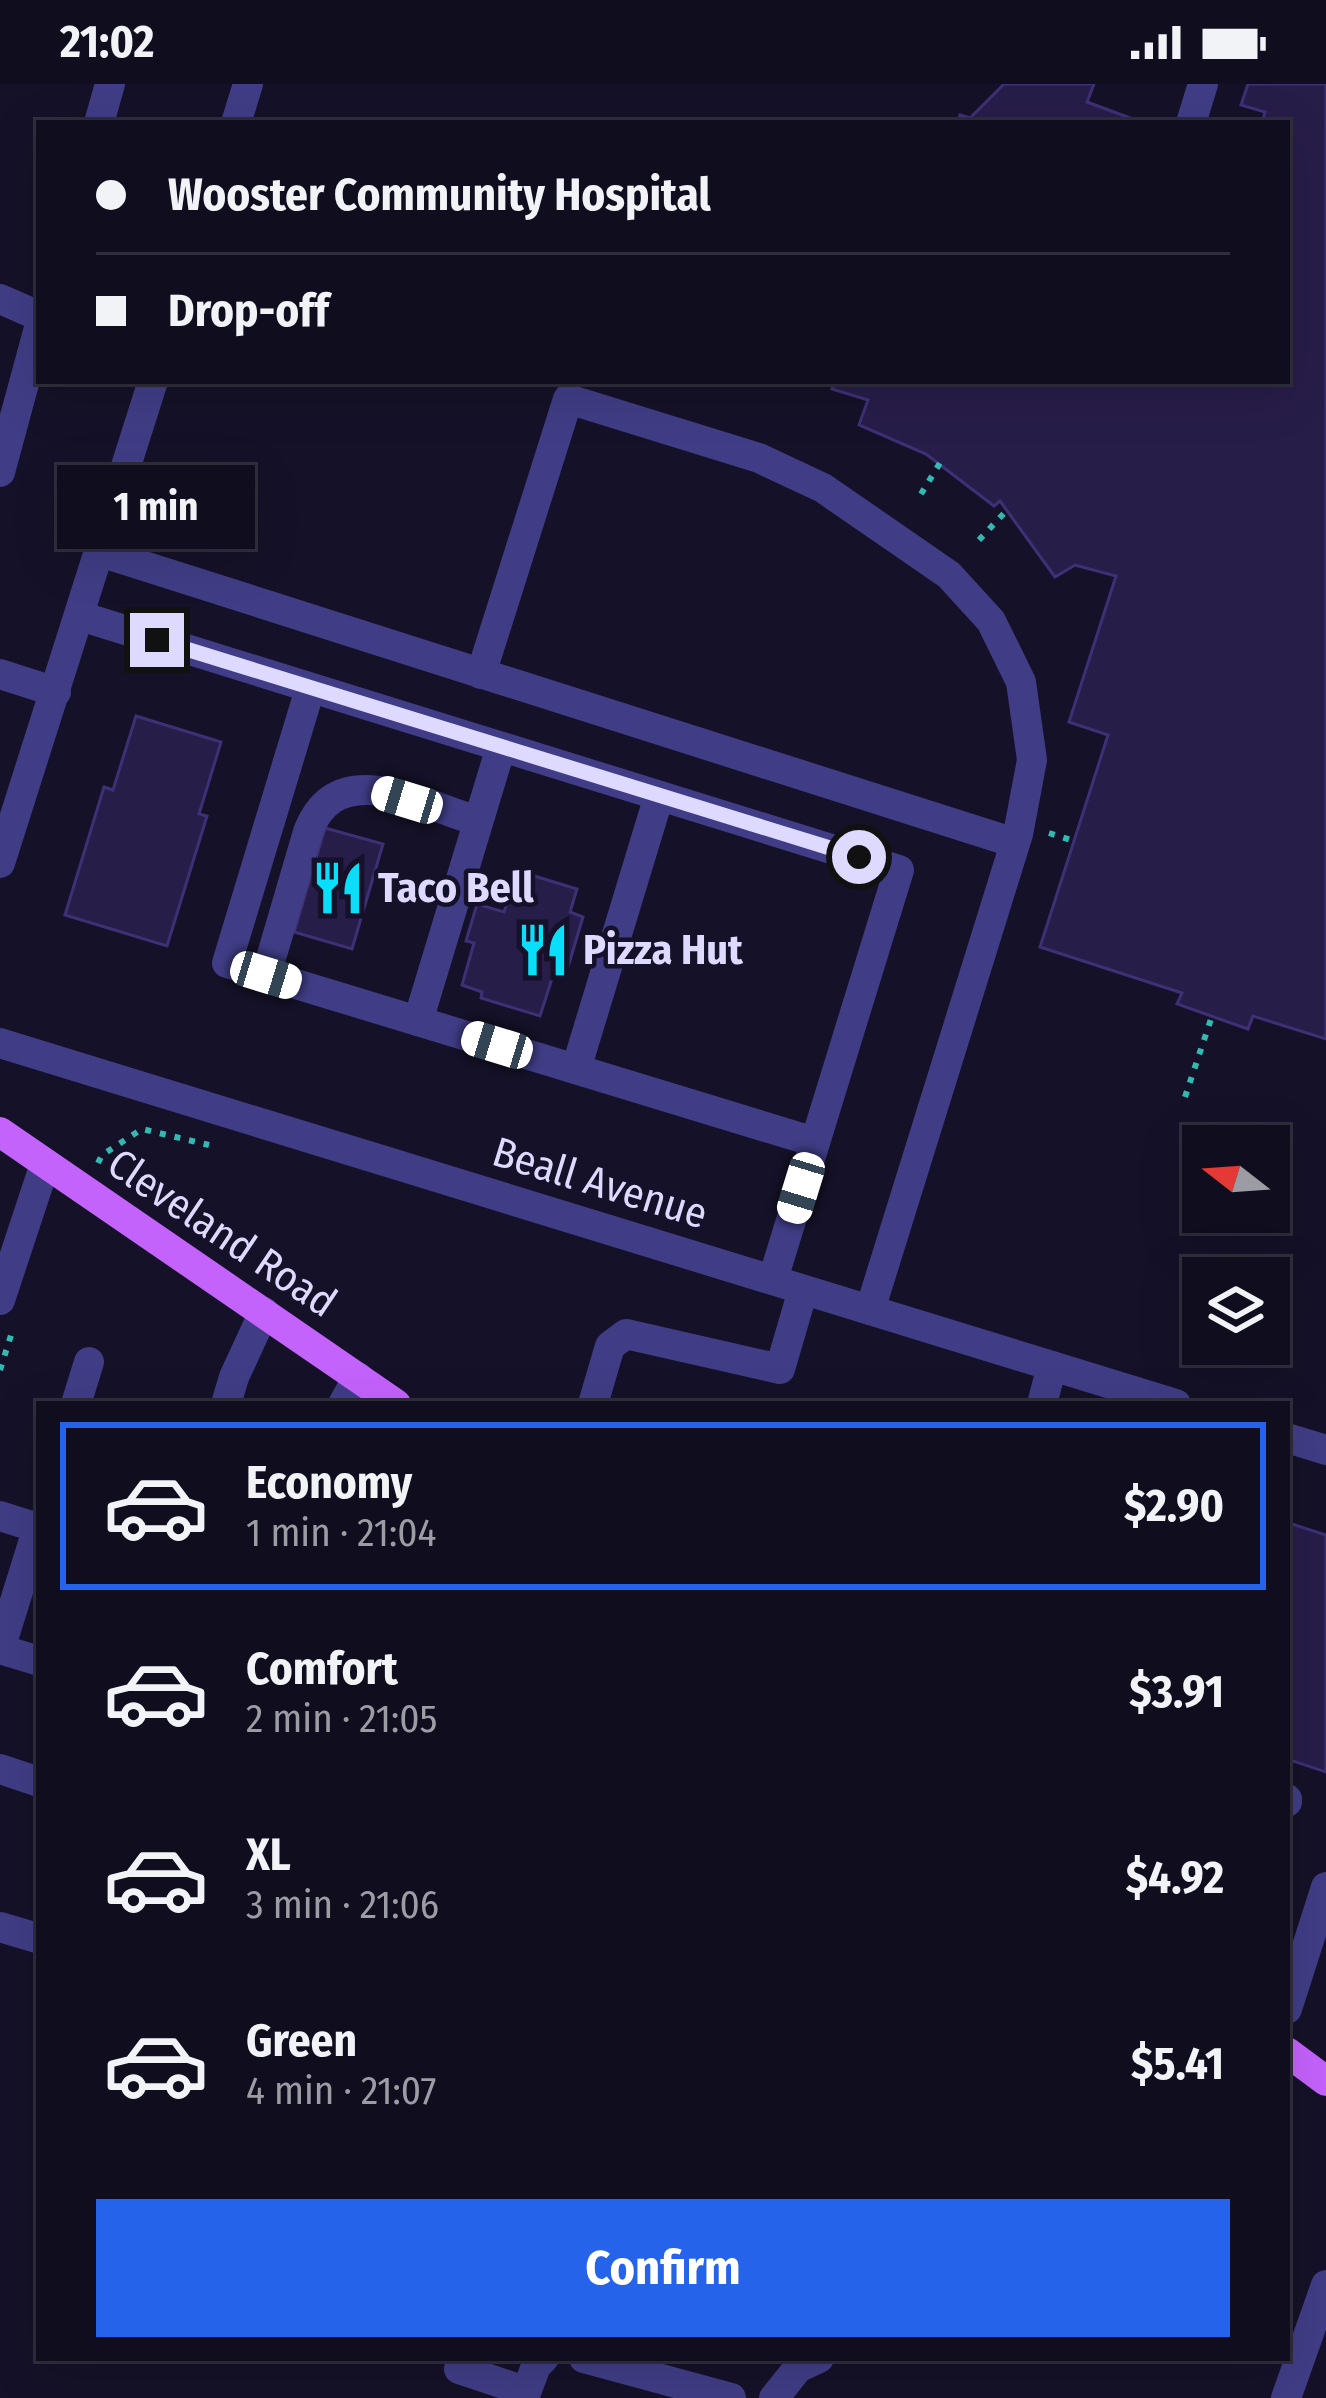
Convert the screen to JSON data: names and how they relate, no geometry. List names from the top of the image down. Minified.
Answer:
{"streets":{"main road":["Cleveland Road"],"street":["Beall Avenue"]},"places":{"restaurant":["Taco Bell","Pizza Hut"]},"north":"left","page":{"status":"21:02","banner":["Wooster Community Hospital","Drop-off"],"bubble":"1 min","list":[{"name":"Economy","note":"1 min · 21:04","value":"$2.90"},{"name":"Comfort","note":"2 min · 21:05","value":"$3.91"},{"name":"XL","note":"3 min · 21:06","value":"$4.92"},{"name":"Green","note":"4 min · 21:07","value":"$5.41"}],"buttons":"Confirm"}}
